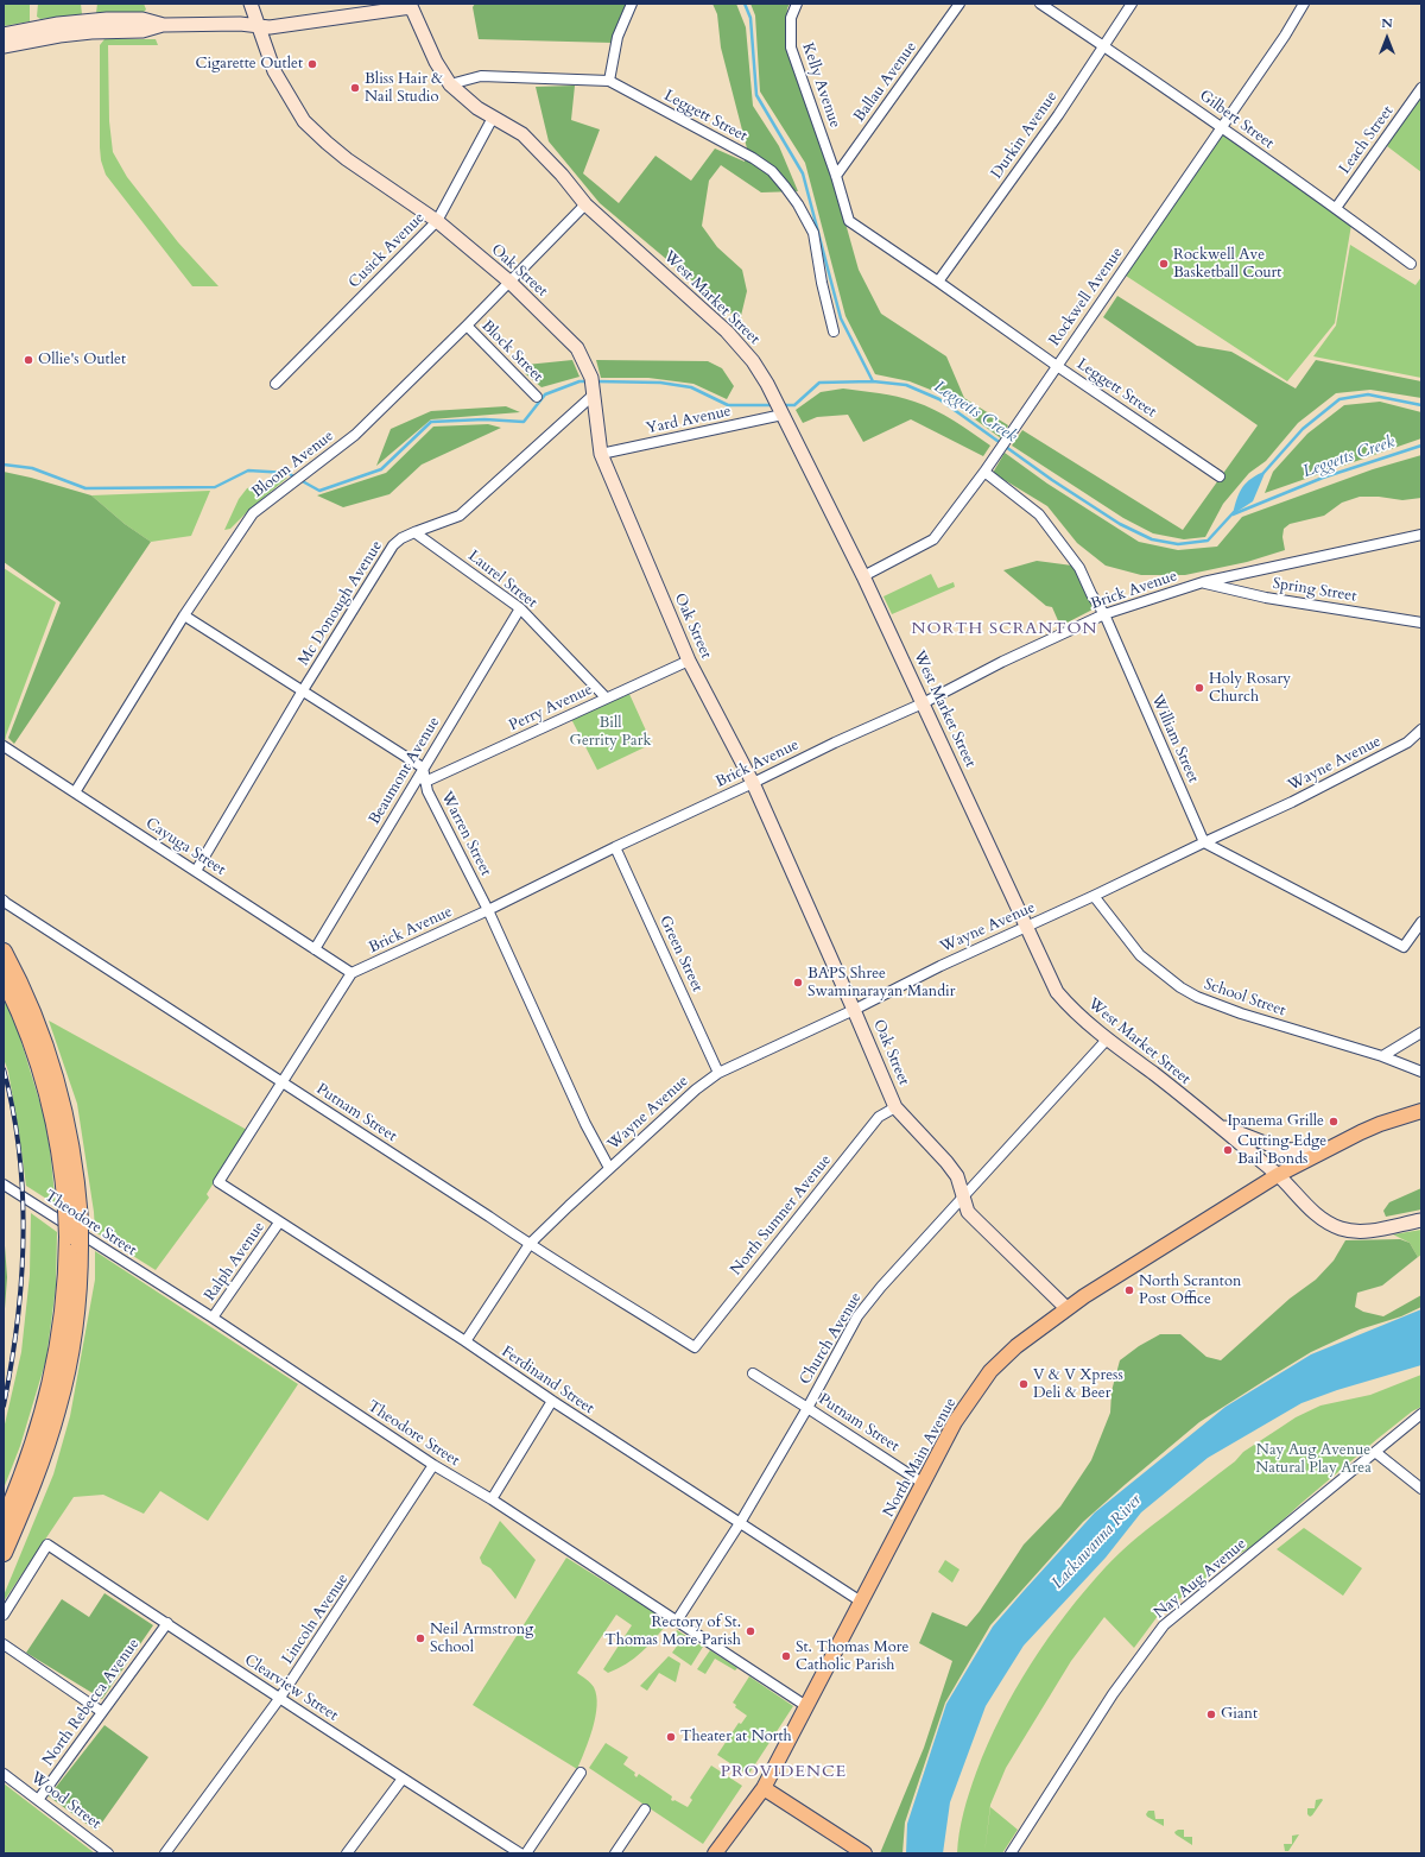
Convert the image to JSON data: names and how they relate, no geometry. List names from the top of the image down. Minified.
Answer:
{"streets":{"main road":["Oak Street","West Market Street","North Main Avenue"],"street":["Ballau Avenue","Kelly Avenue","Leggett Street","Gilbert Street","Durkin Avenue","Leach Street","Cusick Avenue","Rockwell Avenue","Block Street","Yard Avenue","Bloom Avenue","Laurel Street","Brick Avenue","Spring Street","Mc Donough Avenue","Perry Avenue","William Street","Wayne Avenue","Beaumont Avenue","Warren Street","Cayuga Street","Green Street","School Street","Putnam Street","North Sumner Avenue","Theodore Street","Ralph Avenue","Church Avenue","Ferdinand Street","Nay Aug Avenue","Lincoln Avenue","Clearview Street","North Rebecca Avenue","Wood Street"]},"crossings":[["Ballau Avenue","Kelly Avenue"],["Ballau Avenue","Leggett Street"],["Kelly Avenue","Leggett Street"],["Leggett Street","Durkin Avenue"],["Leggett Street","Rockwell Avenue"],["Leggett Street","West Market Street"],["Gilbert Street","Durkin Avenue"],["Gilbert Street","Leach Street"],["Gilbert Street","Rockwell Avenue"],["Cusick Avenue","Oak Street"],["Cusick Avenue","West Market Street"],["Oak Street","Yard Avenue"],["Oak Street","Bloom Avenue"],["Oak Street","Brick Avenue"],["Oak Street","Mc Donough Avenue"],["Oak Street","Perry Avenue"],["Oak Street","Wayne Avenue"],["Oak Street","North Sumner Avenue"],["Oak Street","Church Avenue"],["Oak Street","North Main Avenue"],["Rockwell Avenue","West Market Street"],["Rockwell Avenue","William Street"],["West Market Street","Yard Avenue"],["West Market Street","Bloom Avenue"],["West Market Street","Brick Avenue"],["West Market Street","Wayne Avenue"],["West Market Street","Church Avenue"],["West Market Street","North Main Avenue"],["Block Street","Bloom Avenue"],["Bloom Avenue","Cayuga Street"],["Laurel Street","Mc Donough Avenue"],["Laurel Street","Perry Avenue"],["Laurel Street","Beaumont Avenue"],["Brick Avenue","Spring Street"],["Brick Avenue","William Street"],["Brick Avenue","Warren Street"],["Brick Avenue","Cayuga Street"],["Brick Avenue","Green Street"],["Mc Donough Avenue","Cayuga Street"],["Perry Avenue","Warren Street"],["William Street","Wayne Avenue"],["Wayne Avenue","Warren Street"],["Wayne Avenue","Green Street"],["Wayne Avenue","School Street"],["Wayne Avenue","Putnam Street"],["Wayne Avenue","Ferdinand Street"],["Beaumont Avenue","Warren Street"],["Beaumont Avenue","Cayuga Street"],["Putnam Street","North Sumner Avenue"],["Putnam Street","Church Avenue"],["Putnam Street","Ferdinand Street"],["Putnam Street","North Main Avenue"],["Theodore Street","Ralph Avenue"],["Theodore Street","Church Avenue"],["Theodore Street","North Main Avenue"],["Theodore Street","Lincoln Avenue"],["Ralph Avenue","Ferdinand Street"],["Church Avenue","Ferdinand Street"],["Ferdinand Street","North Main Avenue"],["Lincoln Avenue","Clearview Street"],["Clearview Street","North Rebecca Avenue"],["North Rebecca Avenue","Wood Street"]],"districts":["NORTH SCRANTON","PROVIDENCE"],"water":["Leggetts Creek","Lackawanna River"],"parks":["Bill Gerrity Park","Nay Aug Avenue Natural Play Area"],"places":["Cigarette Outlet","Bliss Hair & Nail Studio","Rockwell Ave Basketball Court","Ollie's Outlet","Holy Rosary Church","BAPS Shree Swaminarayan Mandir","Ipanema Grille","Cutting Edge Bail Bonds","North Scranton Post Office","V & V Xpress Deli & Beer","Rectory of St. Thomas More Parish","Neil Armstrong School","St. Thomas More Catholic Parish","Giant","Theater at North"],"north":"top"}
